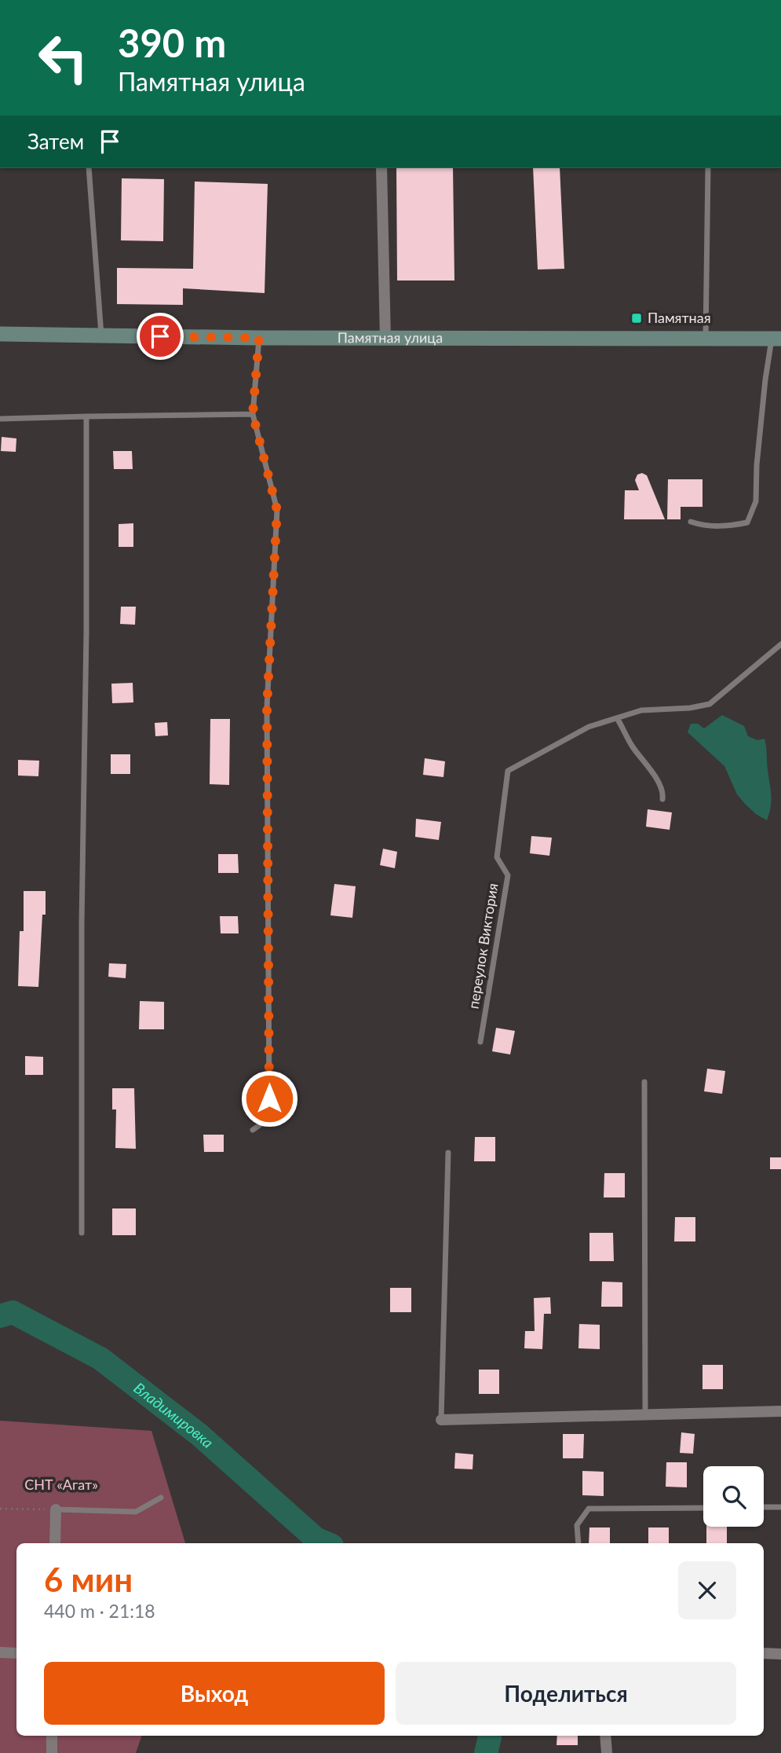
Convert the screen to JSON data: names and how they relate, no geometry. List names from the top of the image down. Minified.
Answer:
{"streets":{"street":["Памятная улица"],"lane":["переулок Виктория"]},"water":["Владимировка"],"parks":["СНТ «Агат»"],"places":{"transit":["Памятная"]},"page":{"turn":["390 m","Памятная улица"],"then":"Затем","heading":["6 мин","440 m · 21:18"],"buttons":["Выход","Поделиться"]}}
